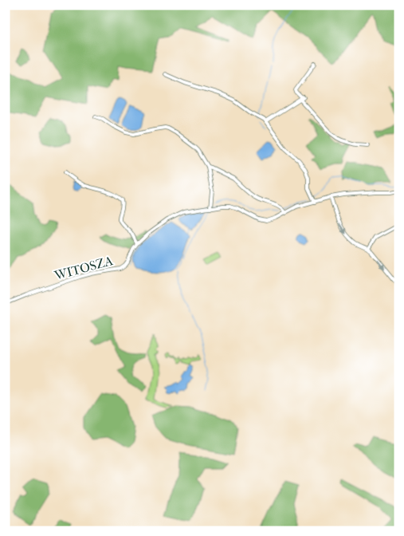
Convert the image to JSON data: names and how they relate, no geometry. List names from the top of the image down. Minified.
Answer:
{"streets":{"street":["WITOSZA"]}}
